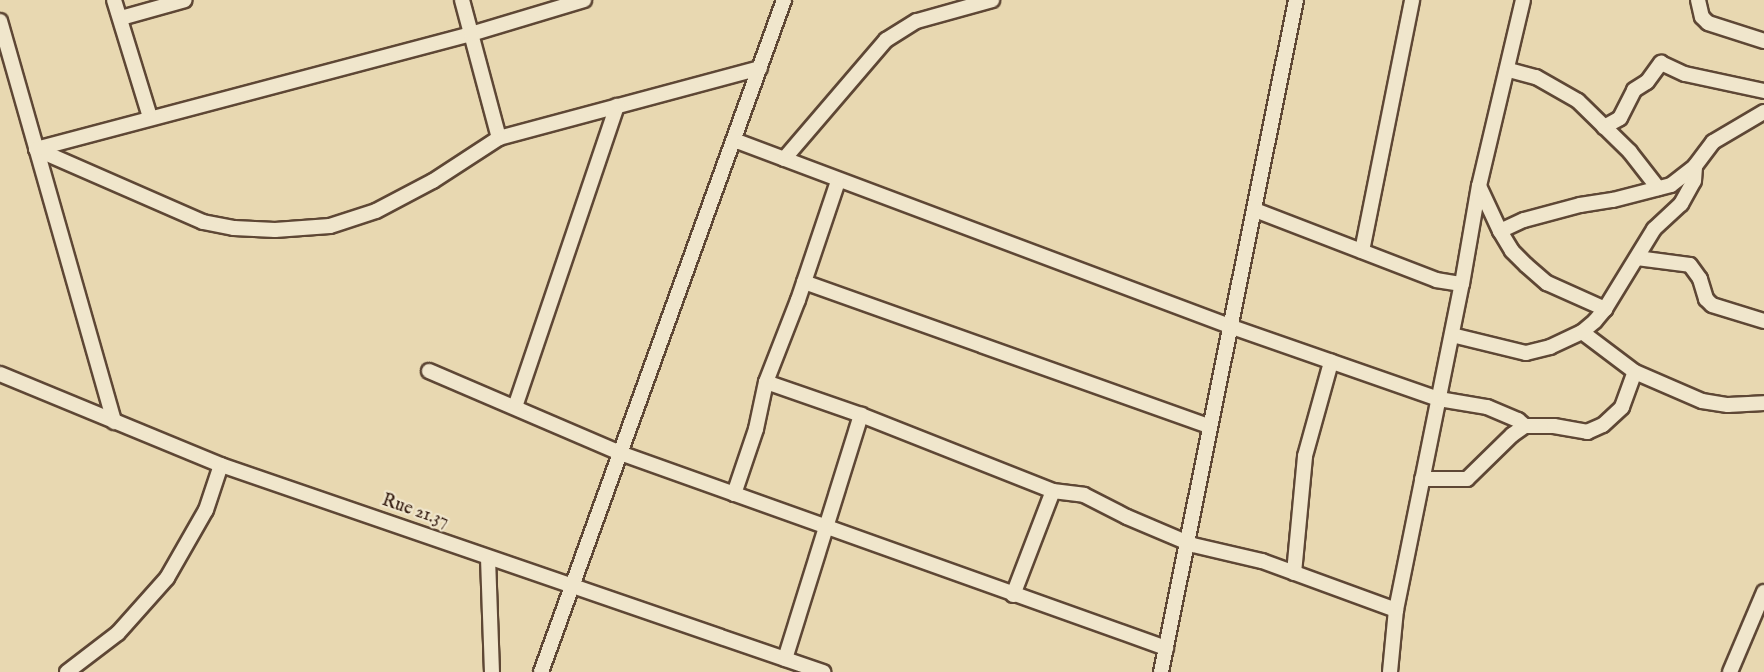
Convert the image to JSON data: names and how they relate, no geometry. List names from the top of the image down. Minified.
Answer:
{"streets":{"street":["Rue 21.37"]}}
